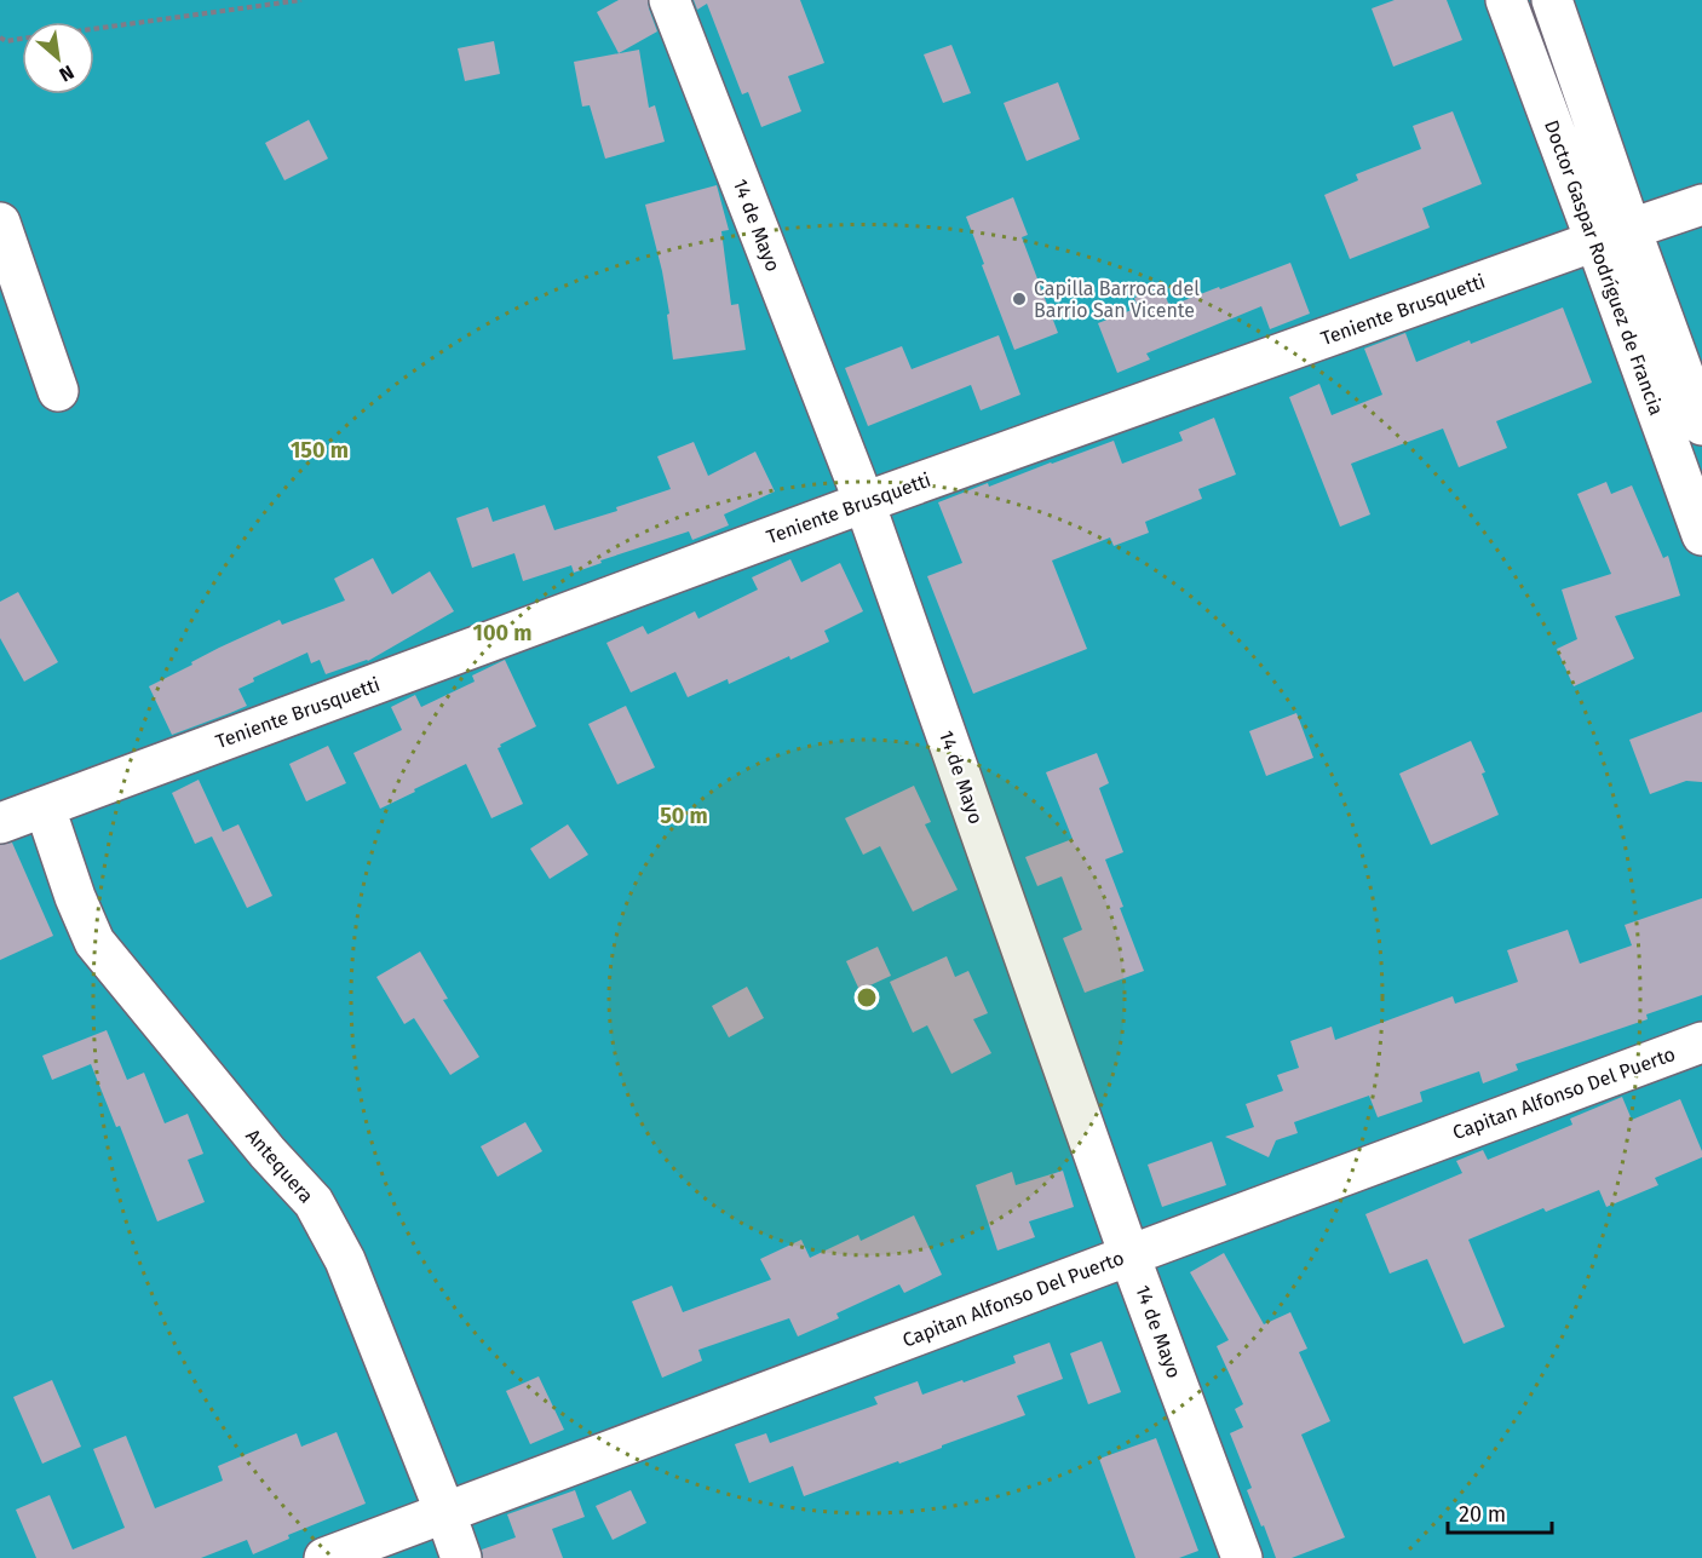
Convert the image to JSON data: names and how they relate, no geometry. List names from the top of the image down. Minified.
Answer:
{"streets":{"street":["14 de Mayo","Doctor Gaspar Rodríguez de Francia","Teniente Brusquetti","Capitan Alfonso Del Puerto","Antequera"]},"crossings":[["14 de Mayo","Teniente Brusquetti"],["14 de Mayo","Capitan Alfonso Del Puerto"],["Doctor Gaspar Rodríguez de Francia","Teniente Brusquetti"],["Teniente Brusquetti","Antequera"],["Capitan Alfonso Del Puerto","Antequera"]],"places":["Capilla Barroca del Barrio San Vicente"],"scale_bar":"20 m","north":"bottom right","rings":["150 m","100 m","50 m"]}
